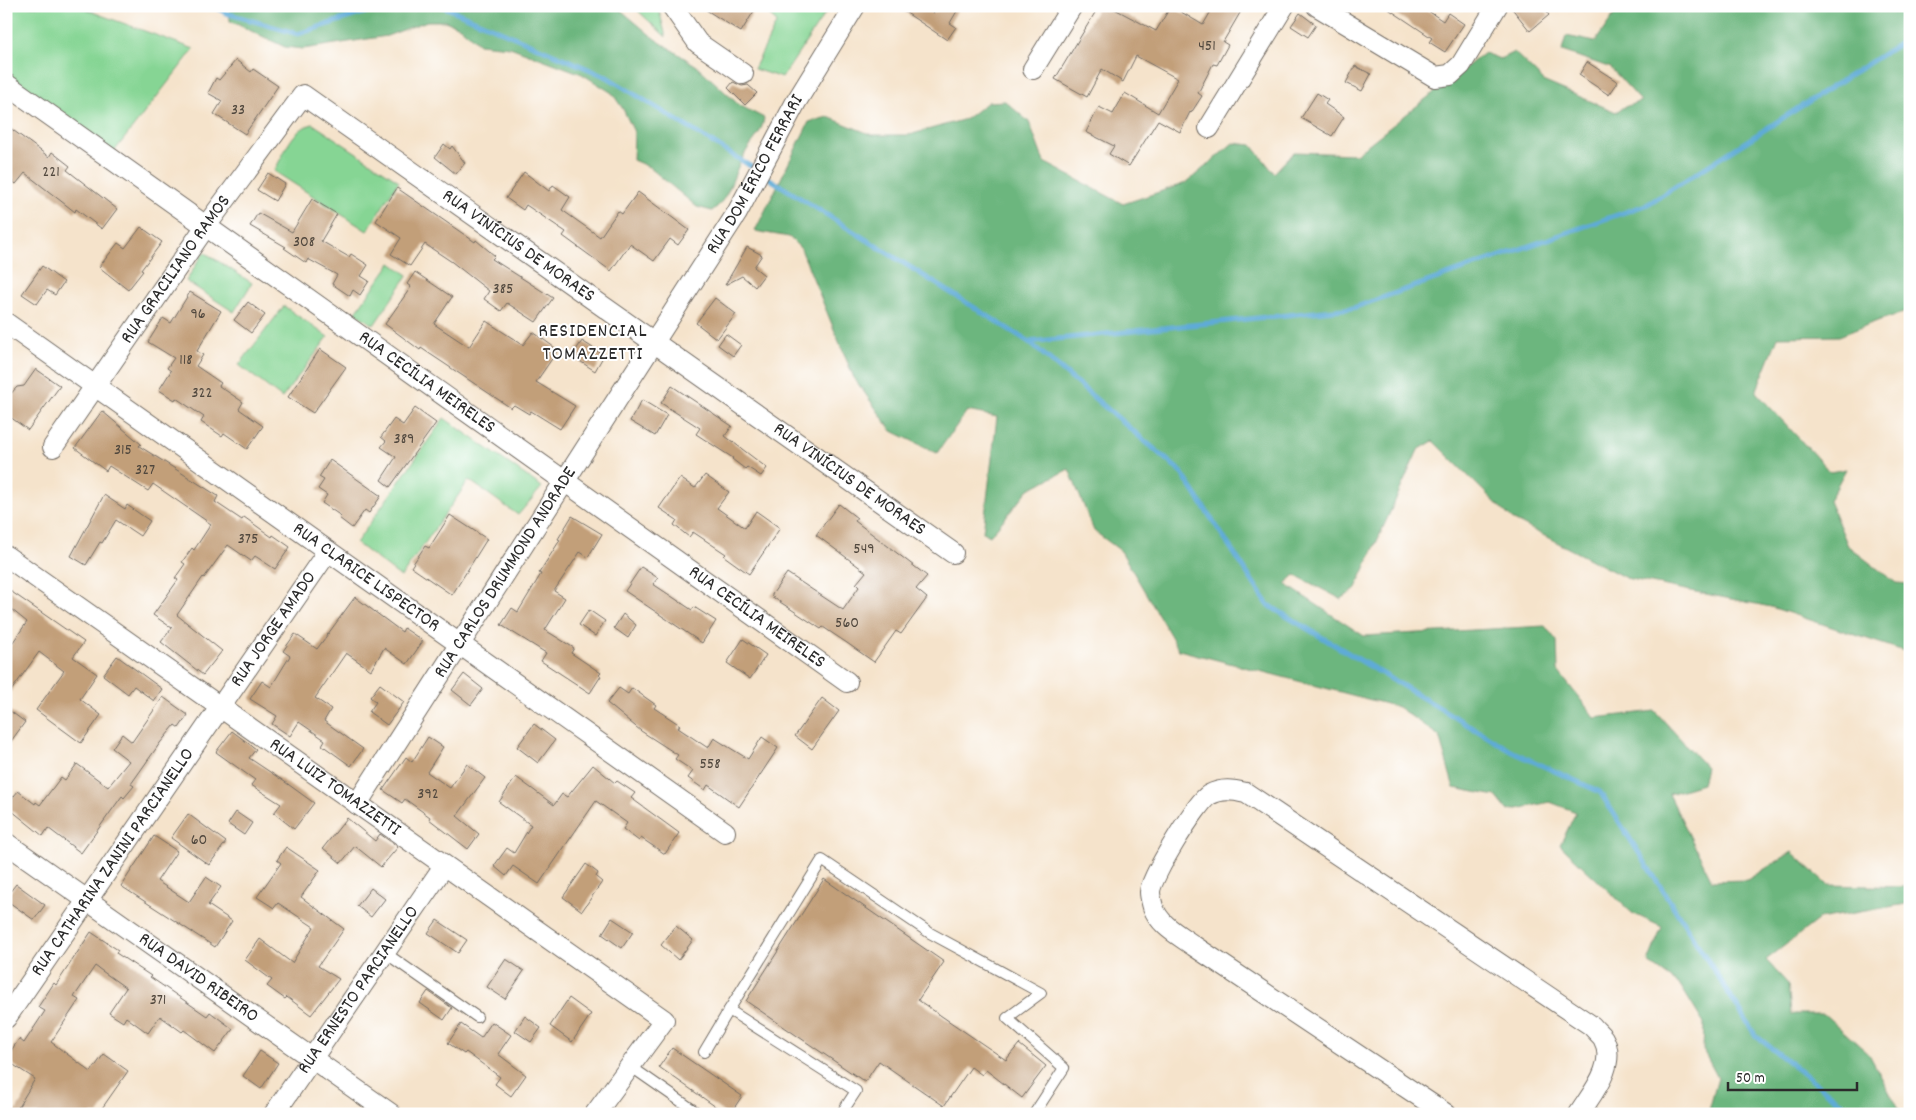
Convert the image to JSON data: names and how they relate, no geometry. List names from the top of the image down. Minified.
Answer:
{"streets":{"street":["RUA DOM ÉRICO FERRARI","RUA VINÍCIUS DE MORAES","RUA GRACILIANO RAMOS","RUA CECÍLIA MEIRELES","RUA CARLOS DRUMMOND ANDRADE","RUA CLARICE LISPECTOR","RUA JORGE AMADO","RUA LUIZ TOMAZZETTI","RUA CATHARINA ZANINI PARCIANELLO","RUA DAVID RIBEIRO","RUA ERNESTO PARCIANELLO"]},"crossings":[["RUA DOM ÉRICO FERRARI","RUA VINÍCIUS DE MORAES"],["RUA DOM ÉRICO FERRARI","RUA CARLOS DRUMMOND ANDRADE"],["RUA VINÍCIUS DE MORAES","RUA GRACILIANO RAMOS"],["RUA VINÍCIUS DE MORAES","RUA CARLOS DRUMMOND ANDRADE"],["RUA GRACILIANO RAMOS","RUA CECÍLIA MEIRELES"],["RUA GRACILIANO RAMOS","RUA CLARICE LISPECTOR"],["RUA CECÍLIA MEIRELES","RUA CARLOS DRUMMOND ANDRADE"],["RUA CARLOS DRUMMOND ANDRADE","RUA CLARICE LISPECTOR"],["RUA CARLOS DRUMMOND ANDRADE","RUA LUIZ TOMAZZETTI"],["RUA CLARICE LISPECTOR","RUA JORGE AMADO"],["RUA JORGE AMADO","RUA LUIZ TOMAZZETTI"],["RUA JORGE AMADO","RUA CATHARINA ZANINI PARCIANELLO"],["RUA LUIZ TOMAZZETTI","RUA CATHARINA ZANINI PARCIANELLO"],["RUA LUIZ TOMAZZETTI","RUA ERNESTO PARCIANELLO"],["RUA CATHARINA ZANINI PARCIANELLO","RUA DAVID RIBEIRO"],["RUA DAVID RIBEIRO","RUA ERNESTO PARCIANELLO"]],"districts":["RESIDENCIAL TOMAZZETTI"],"house_numbers":["451","33","221","308","385","96","118","322","389","315","327","375","549","560","558","392","60","371"],"scale_bar":"50 m"}
